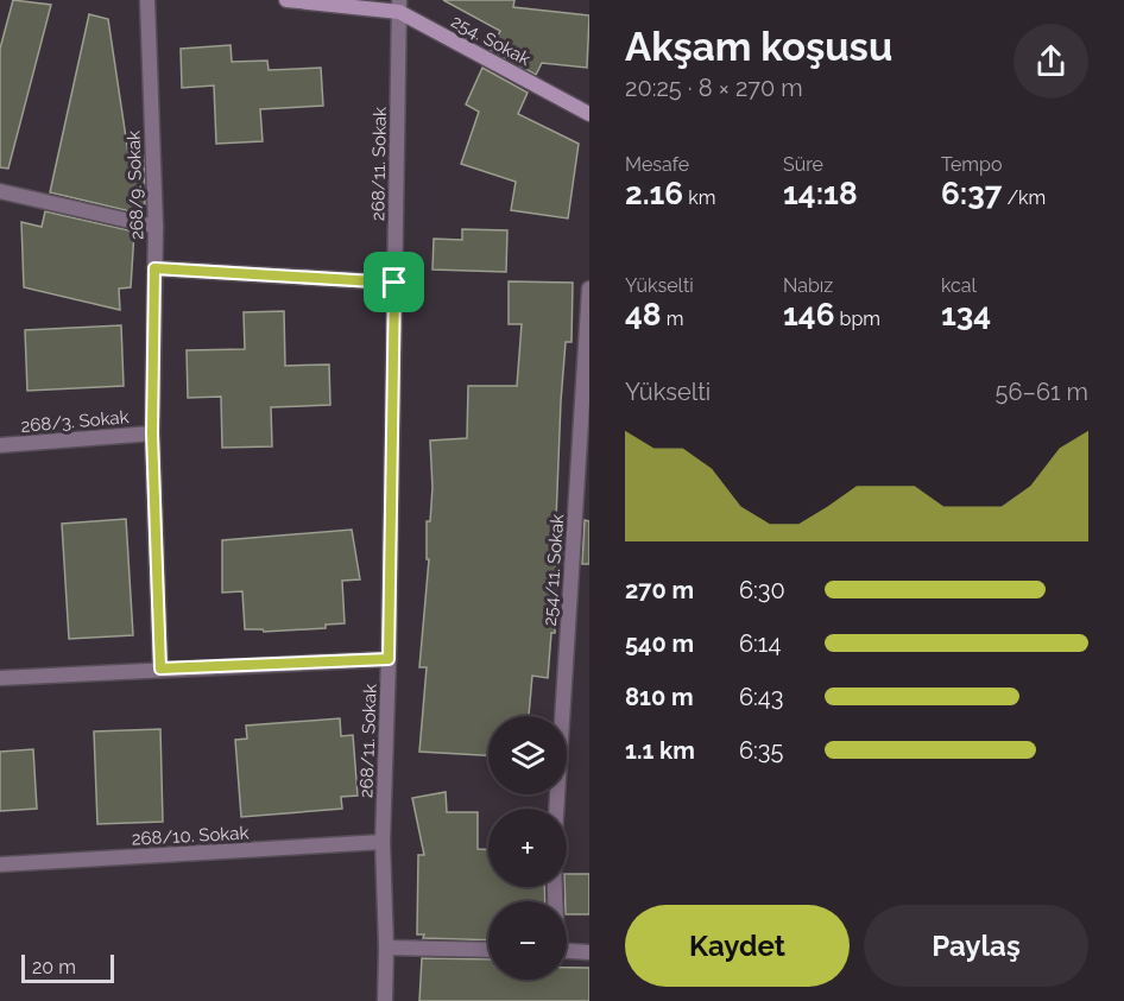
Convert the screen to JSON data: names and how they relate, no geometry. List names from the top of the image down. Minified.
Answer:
{"streets":{"street":["254. Sokak","268/11. Sokak","268/9. Sokak","268/3. Sokak","254/11. Sokak","268/10. Sokak"]},"crossings":[["254. Sokak","268/11. Sokak"],["268/11. Sokak","268/10. Sokak"],["268/9. Sokak","268/3. Sokak"]],"scale_bar":"20 m","page":{"heading":["Akşam koşusu","20:25 · 8 × 270 m"],"stats":[["Mesafe","2.16 km"],["Süre","14:18"],["Tempo","6:37 /km"],["Yükselti","48 m"],["Nabız","146 bpm"],["kcal","134"]],"chart":["Yükselti","56–61 m"],"list":[{"name":"270 m","note":"6:30"},{"name":"540 m","note":"6:14"},{"name":"810 m","note":"6:43"},{"name":"1.1 km","note":"6:35"}],"map_buttons":["+","−"],"buttons":["Kaydet","Paylaş"],"scale":"20 m"}}
